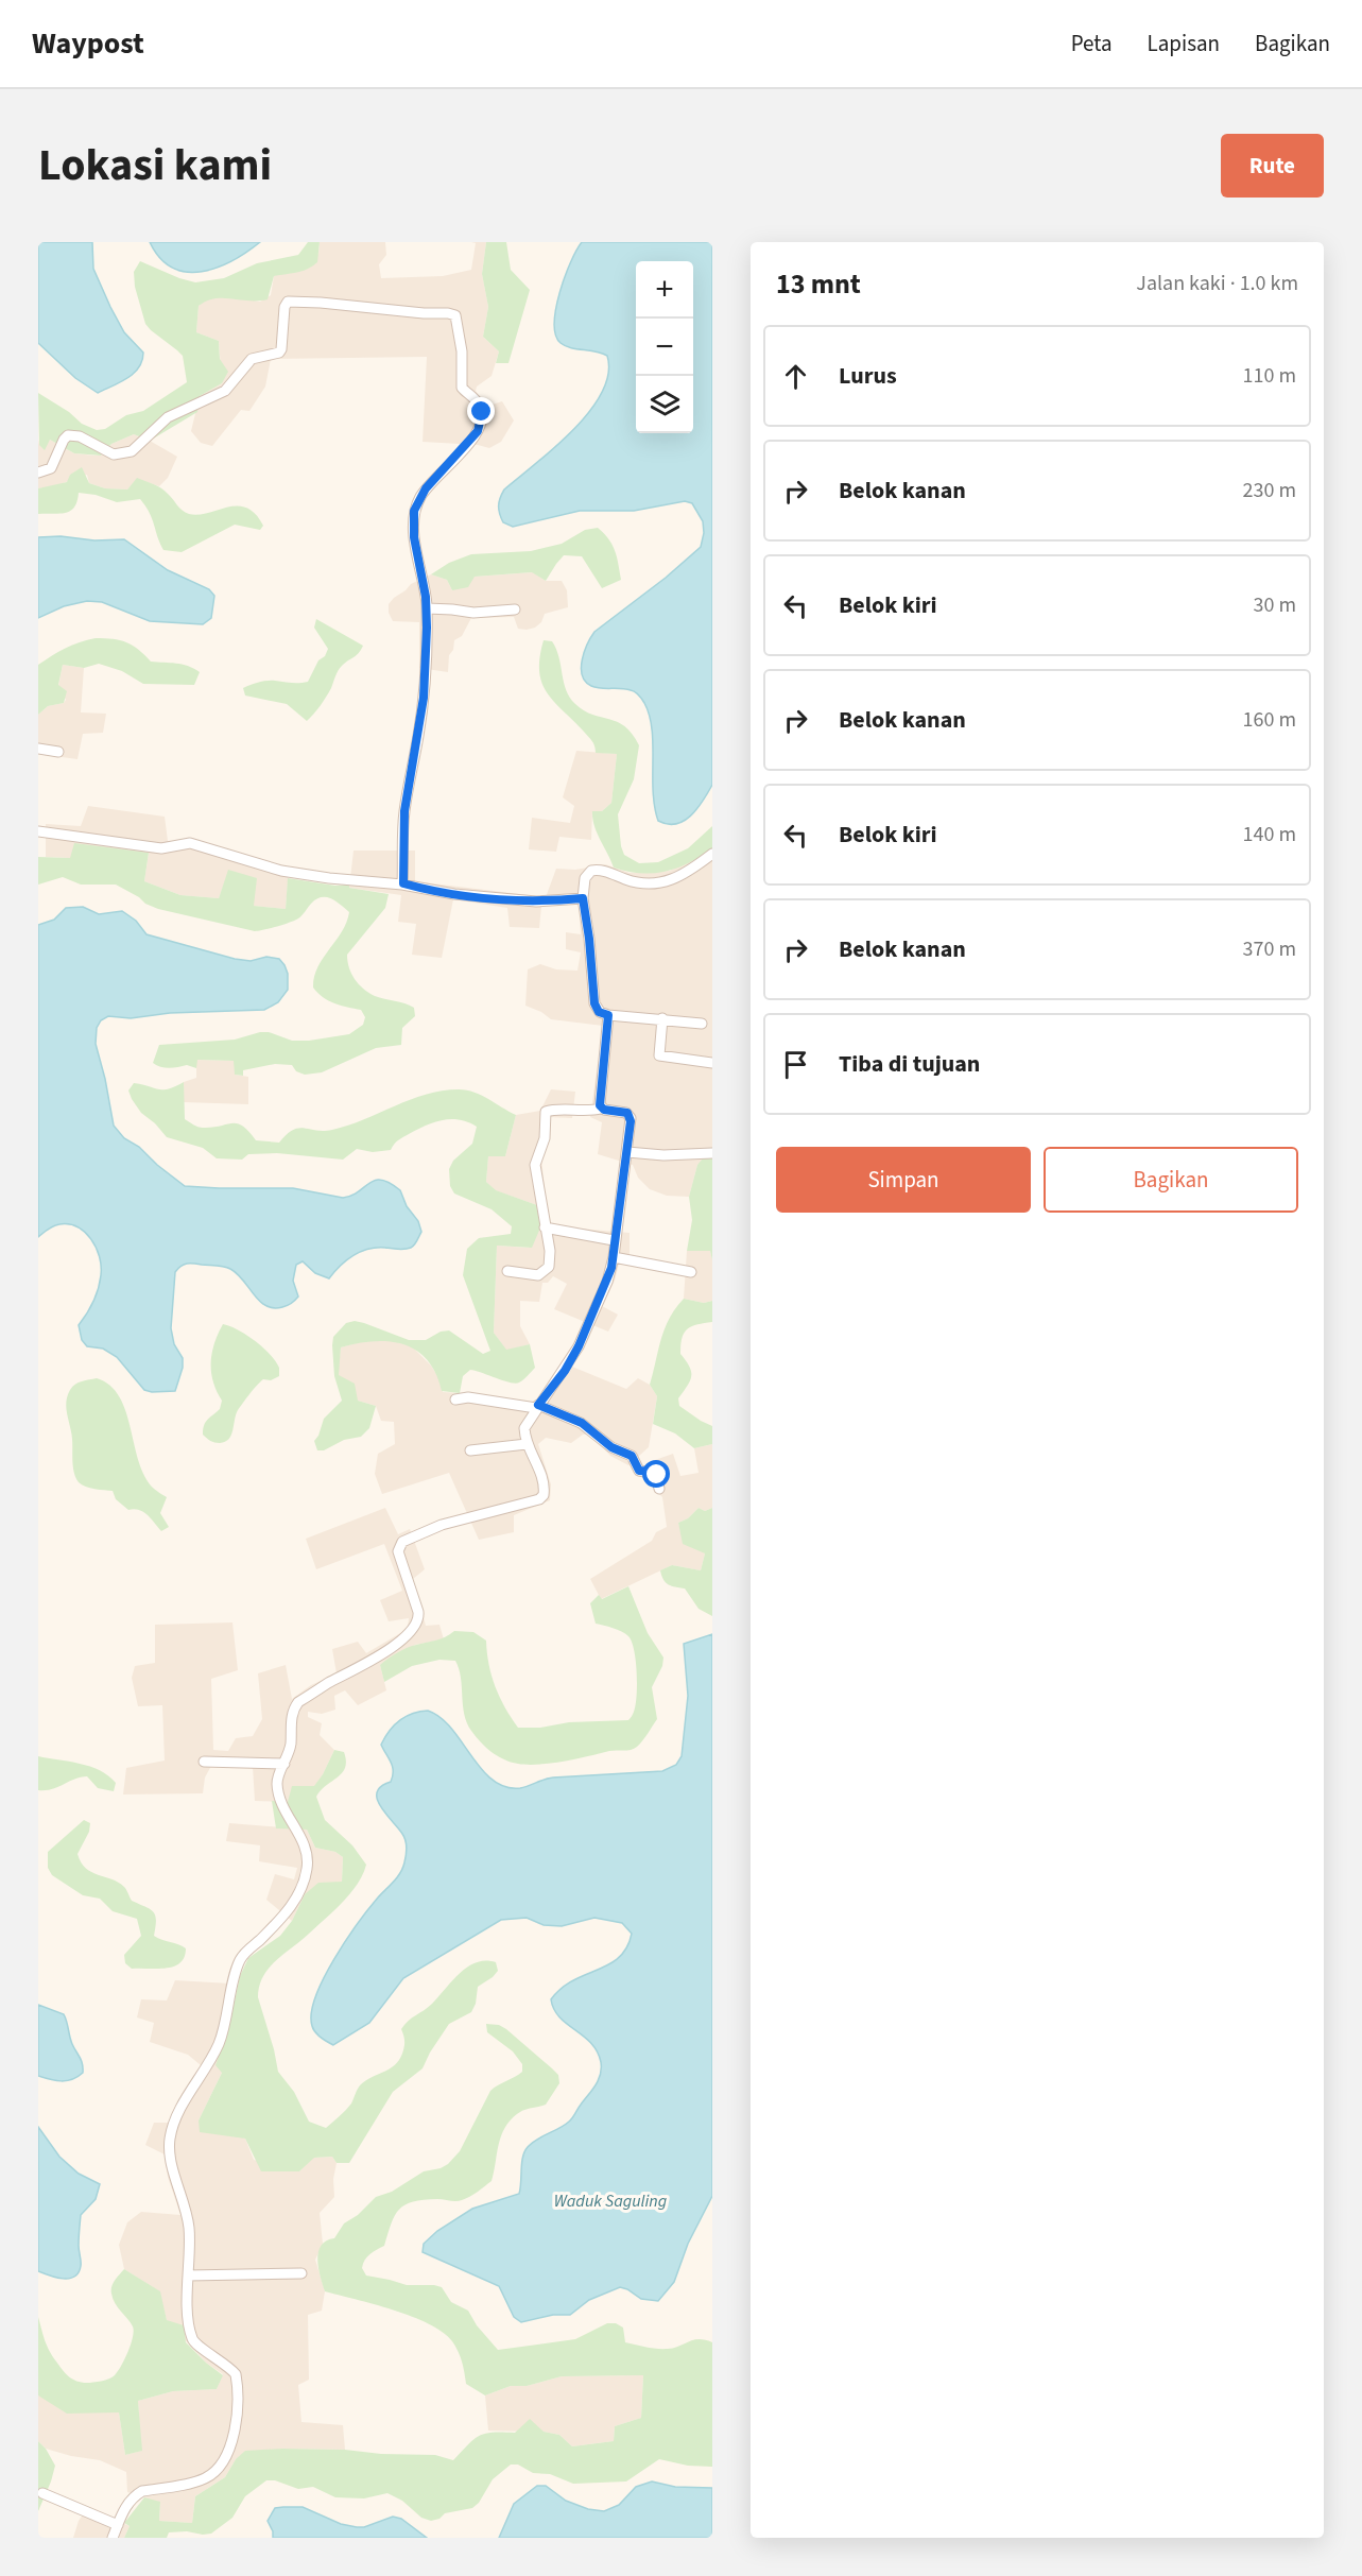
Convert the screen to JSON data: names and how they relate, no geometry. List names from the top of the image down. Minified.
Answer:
{"water":["Waduk Saguling"],"page":{"header":"Waypost","nav":["Peta","Lapisan","Bagikan"],"title":"Lokasi kami","buttons":["Rute",["Simpan","Bagikan"]],"heading":["13 mnt","Jalan kaki · 1.0 km"],"map_buttons":["+","−"],"list":[["Lurus","110 m"],["Belok kanan","230 m"],["Belok kiri","30 m"],["Belok kanan","160 m"],["Belok kiri","140 m"],["Belok kanan","370 m"],"Tiba di tujuan"]}}
